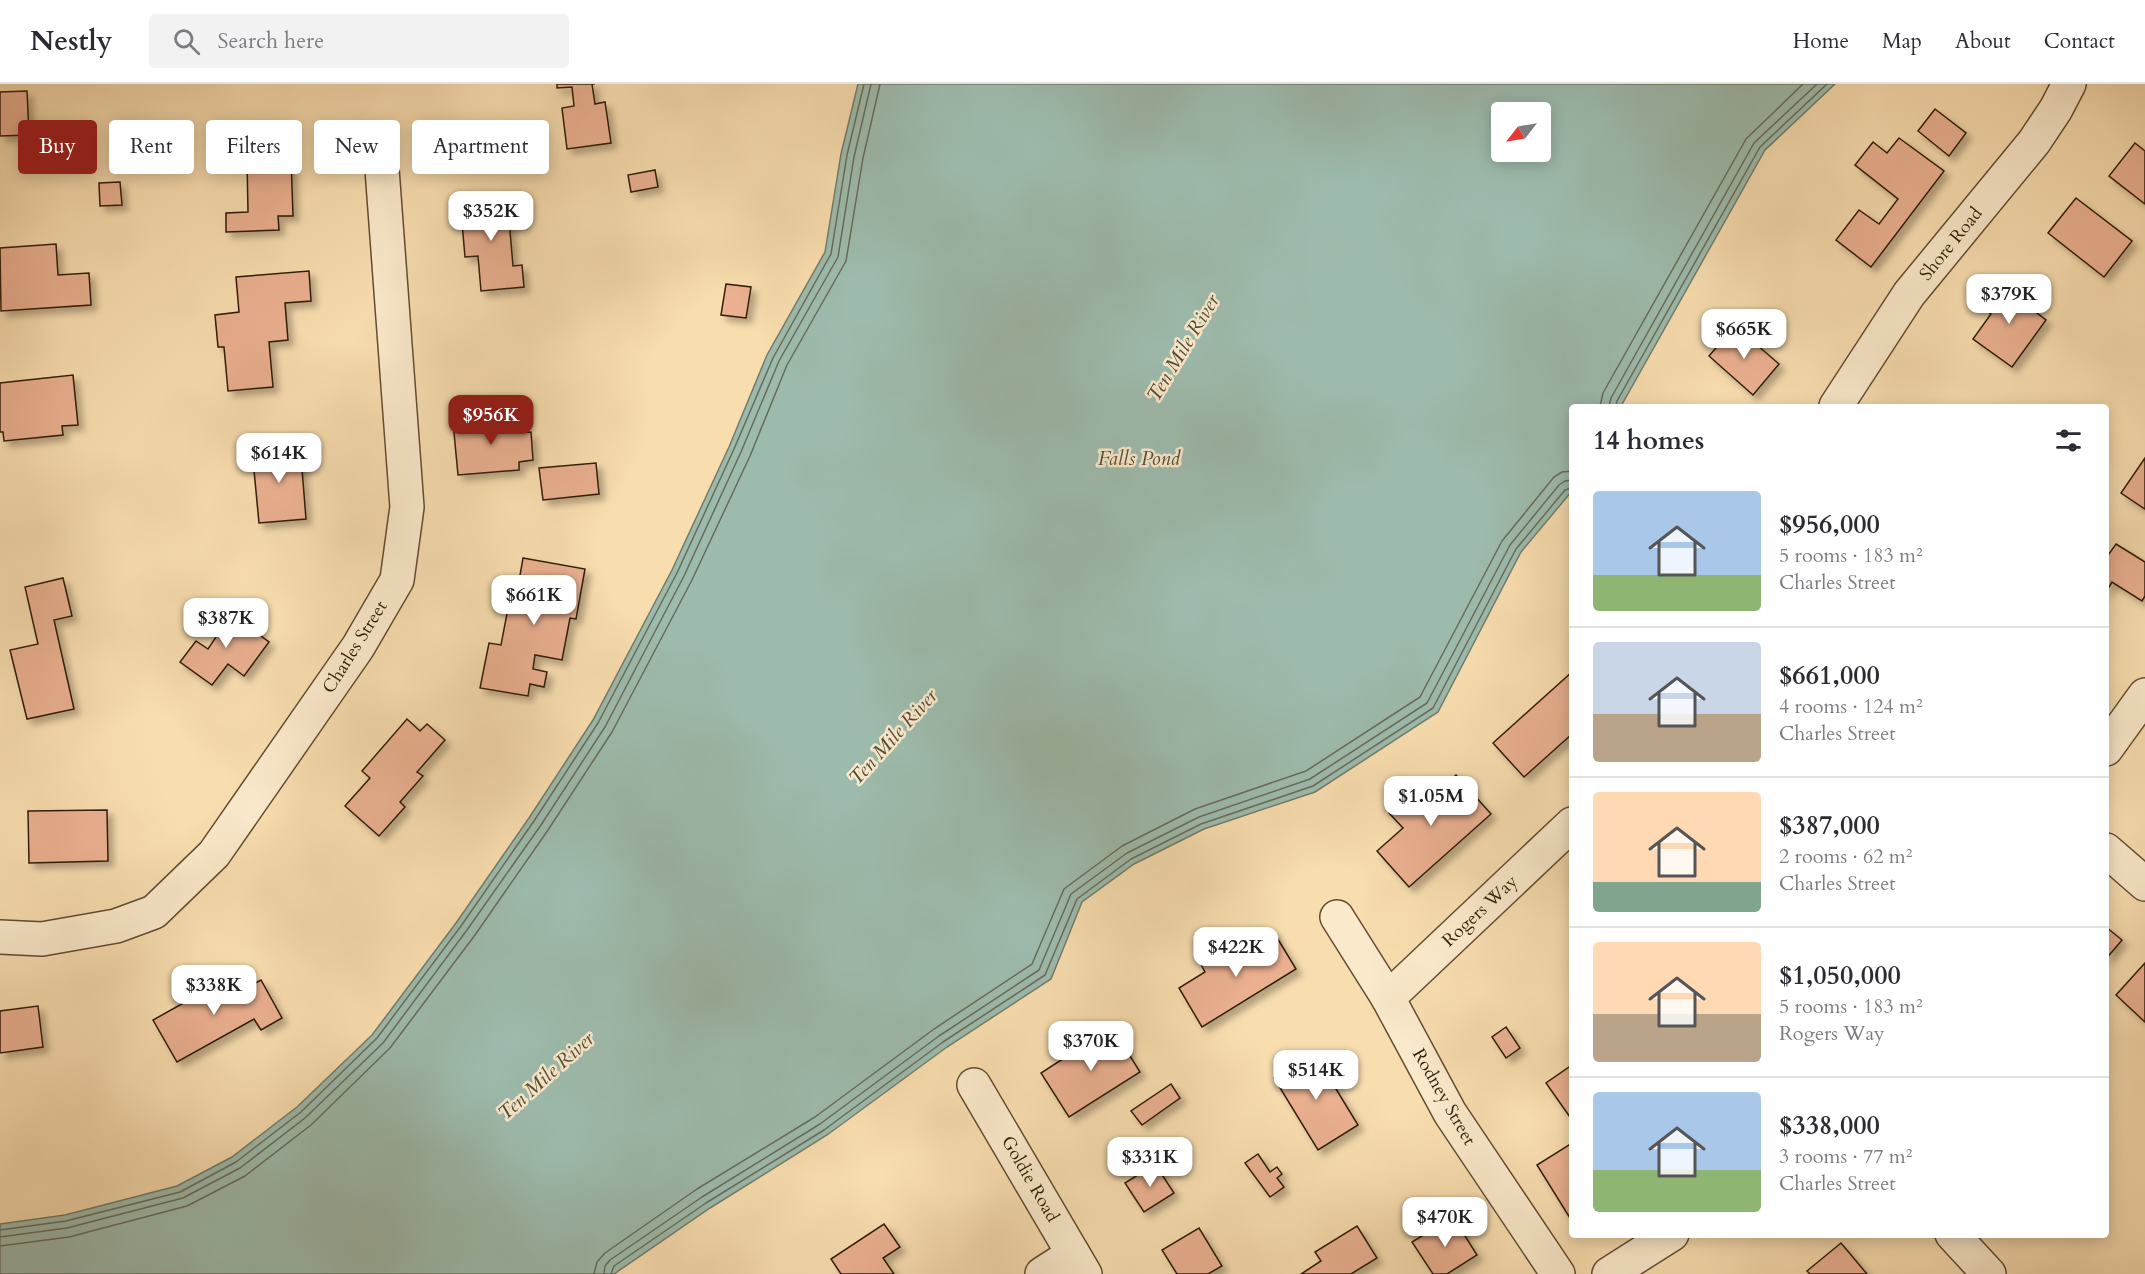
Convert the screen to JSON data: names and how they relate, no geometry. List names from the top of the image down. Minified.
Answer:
{"streets":{"street":["Shore Road","Charles Street","Rogers Way","Rodney Street","Goldie Road"]},"crossings":[["Rogers Way","Rodney Street"]],"water":["Ten Mile River","Falls Pond"],"north":"bottom left","page":{"header":"Nestly","search":"Search here","nav":["Home","Map","About","Contact"],"chip":["Buy","Rent","Filters","New","Apartment"],"price":["$352K","$379K","$665K","$956K","$614K","$661K","$387K","$1.05M","$422K","$338K","$370K","$514K","$331K","$470K"],"heading":"14 homes","list":[{"name":"$956,000","note":"5 rooms · 183 m² · Charles Street"},{"name":"$661,000","note":"4 rooms · 124 m² · Charles Street"},{"name":"$387,000","note":"2 rooms · 62 m² · Charles Street"},{"name":"$1,050,000","note":"5 rooms · 183 m² · Rogers Way"},{"name":"$338,000","note":"3 rooms · 77 m² · Charles Street"}]}}
